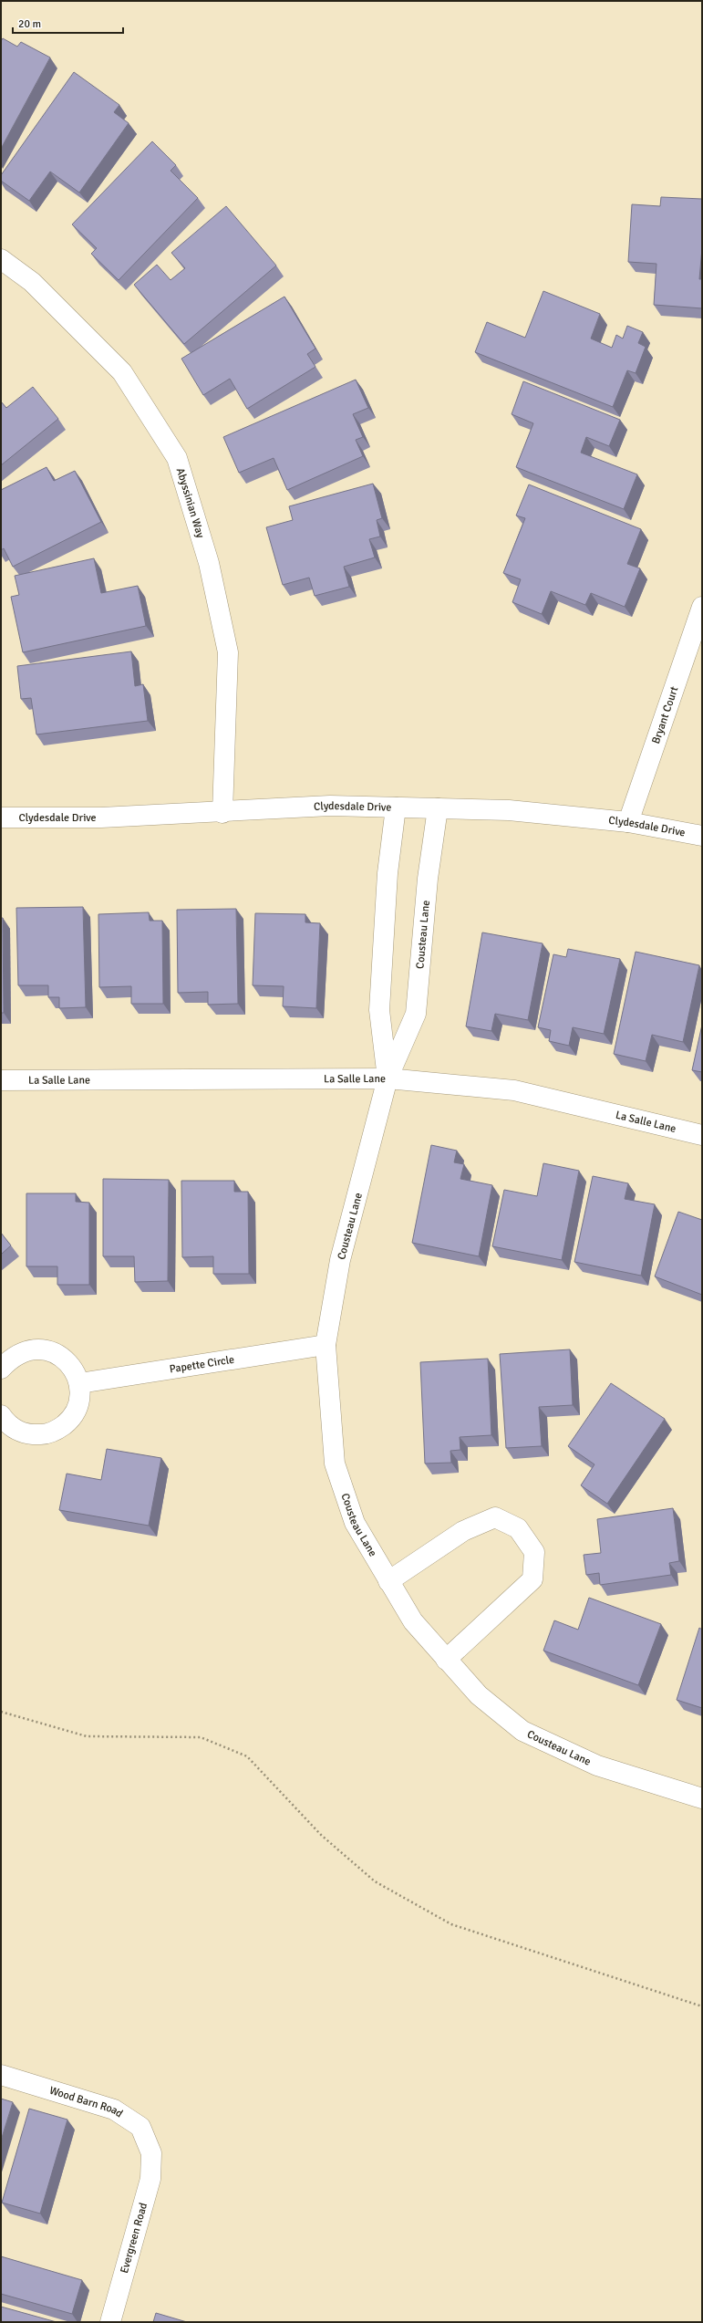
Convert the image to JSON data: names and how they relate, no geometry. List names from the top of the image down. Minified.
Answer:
{"streets":{"street":["Abyssinian Way","Bryant Court","Clydesdale Drive","Cousteau Lane","La Salle Lane","Papette Circle","Wood Barn Road","Evergreen Road"]},"crossings":[["Abyssinian Way","Clydesdale Drive"],["Bryant Court","Clydesdale Drive"],["Clydesdale Drive","Cousteau Lane"],["Cousteau Lane","La Salle Lane"],["Cousteau Lane","Papette Circle"],["Wood Barn Road","Evergreen Road"]],"scale_bar":"20 m"}
